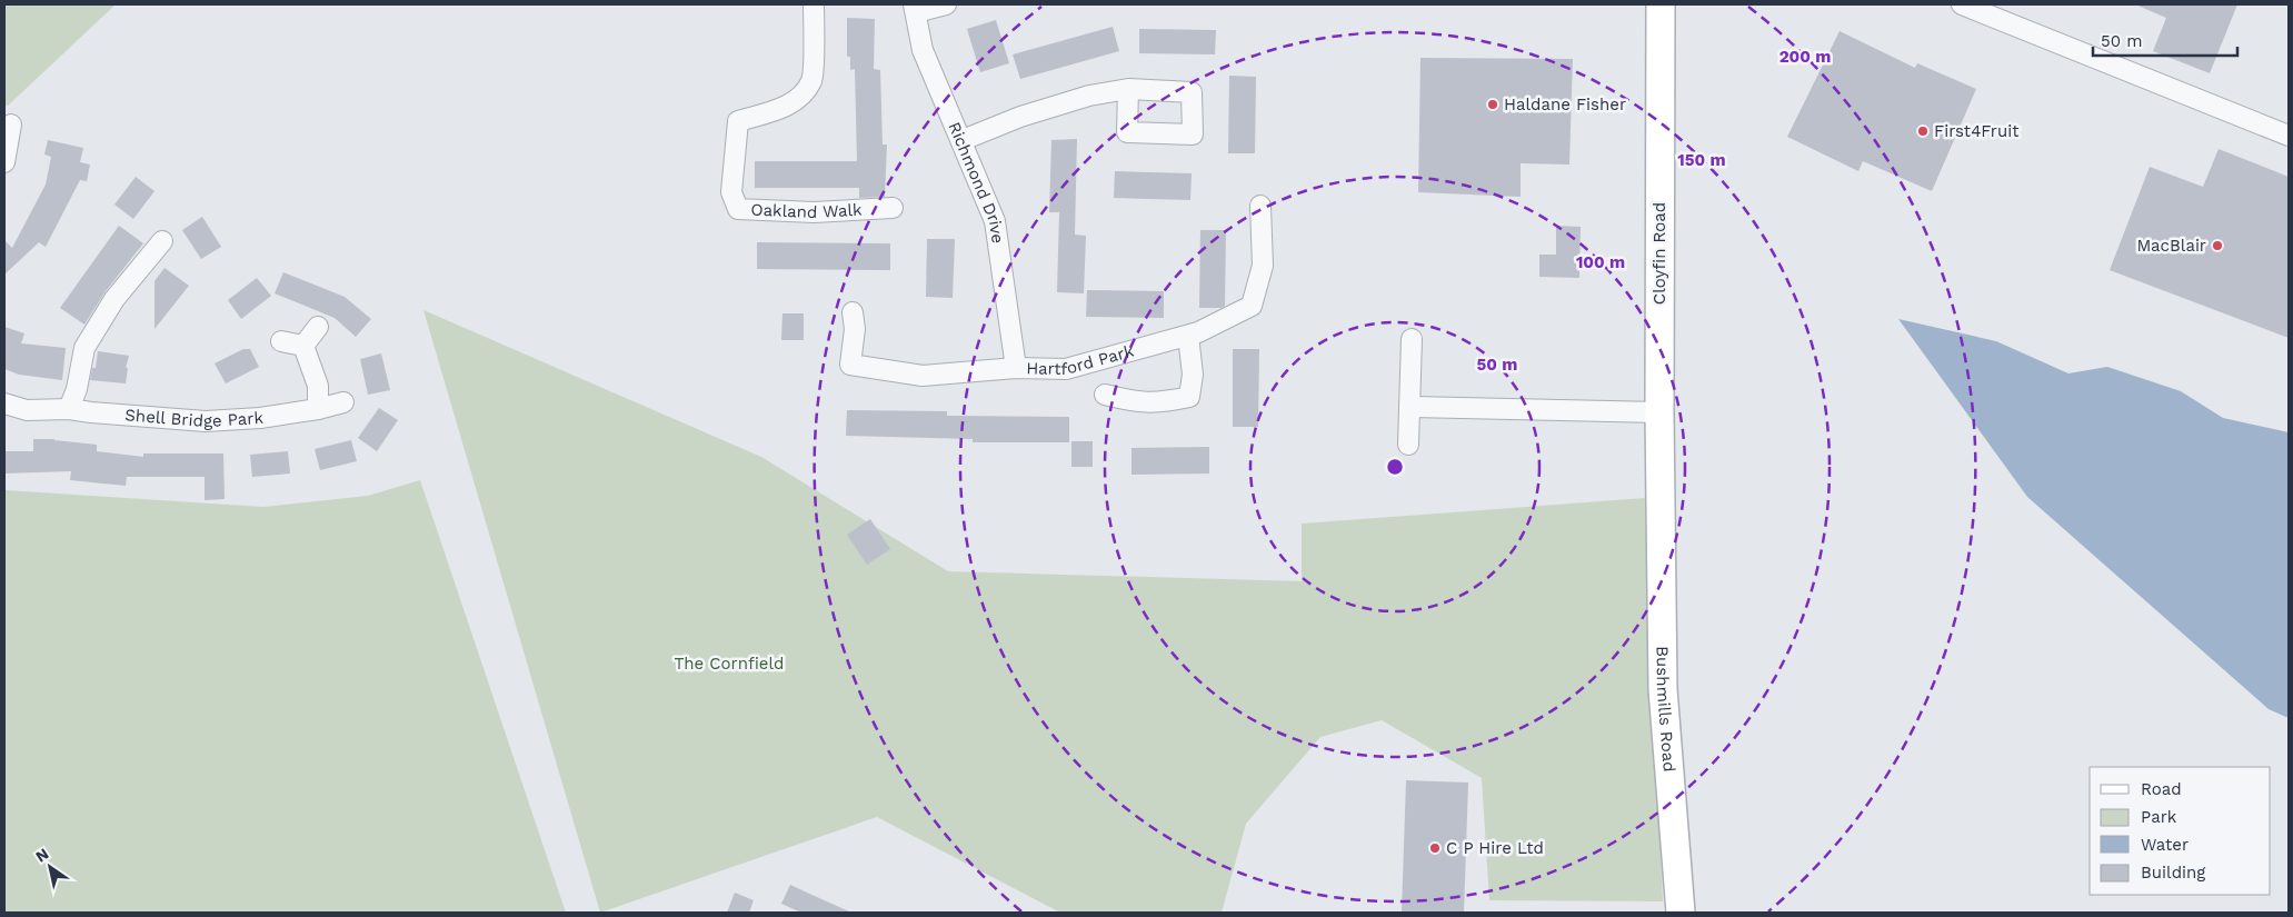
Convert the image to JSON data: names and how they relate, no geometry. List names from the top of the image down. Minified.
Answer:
{"streets":{"main road":["Cloyfin Road","Bushmills Road"],"street":["Richmond Drive","Oakland Walk","Hartford Park","Shell Bridge Park"]},"crossings":[["Richmond Drive","Hartford Park"],["Cloyfin Road","Bushmills Road"]],"parks":["The Cornfield"],"places":["Haldane Fisher","First4Fruit","MacBlair","C P Hire Ltd"],"legend":["Road","Park","Water","Building"],"scale_bar":"50 m","north":"top left","rings":["200 m","150 m","100 m","50 m"]}
